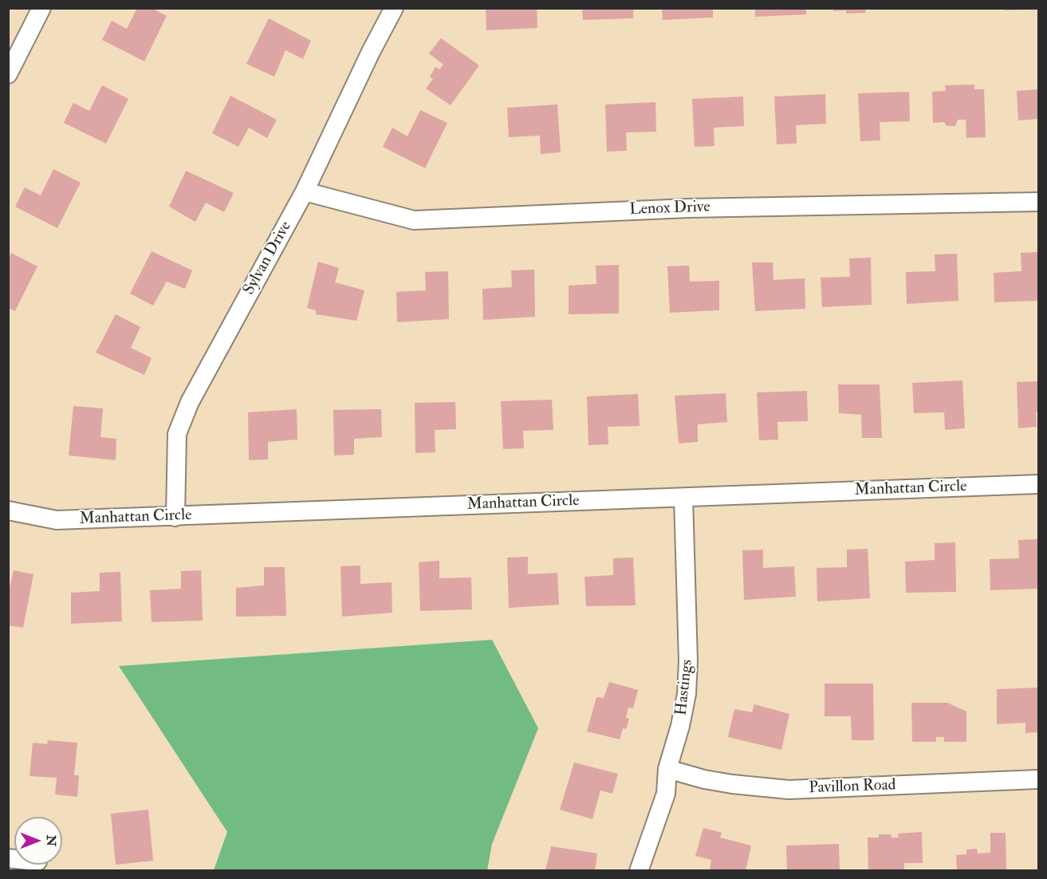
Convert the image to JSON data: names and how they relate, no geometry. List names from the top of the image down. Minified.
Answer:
{"streets":{"street":["Lenox Drive","Sylvan Drive","Manhattan Circle","Hastings","Pavillon Road"]},"crossings":[["Lenox Drive","Sylvan Drive"],["Sylvan Drive","Manhattan Circle"],["Manhattan Circle","Hastings"],["Hastings","Pavillon Road"]],"north":"right"}
